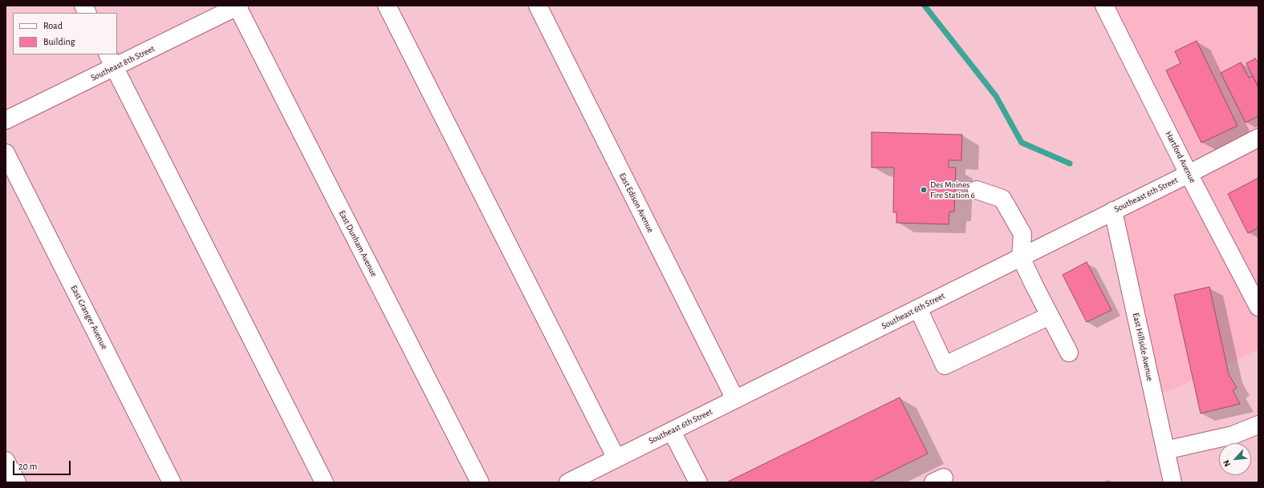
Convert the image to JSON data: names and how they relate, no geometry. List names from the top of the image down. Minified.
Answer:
{"streets":{"street":["Southeast 8th Street","Hartford Avenue","Southeast 6th Street","East Edison Avenue","East Dunham Avenue","East Granger Avenue","East Hillside Avenue"]},"crossings":[["Southeast 8th Street","East Dunham Avenue"],["Hartford Avenue","Southeast 6th Street"],["Southeast 6th Street","East Edison Avenue"],["Southeast 6th Street","East Hillside Avenue"]],"places":["Des Moines Fire Station 6"],"legend":["Road","Building"],"scale_bar":"20 m","north":"bottom left"}
